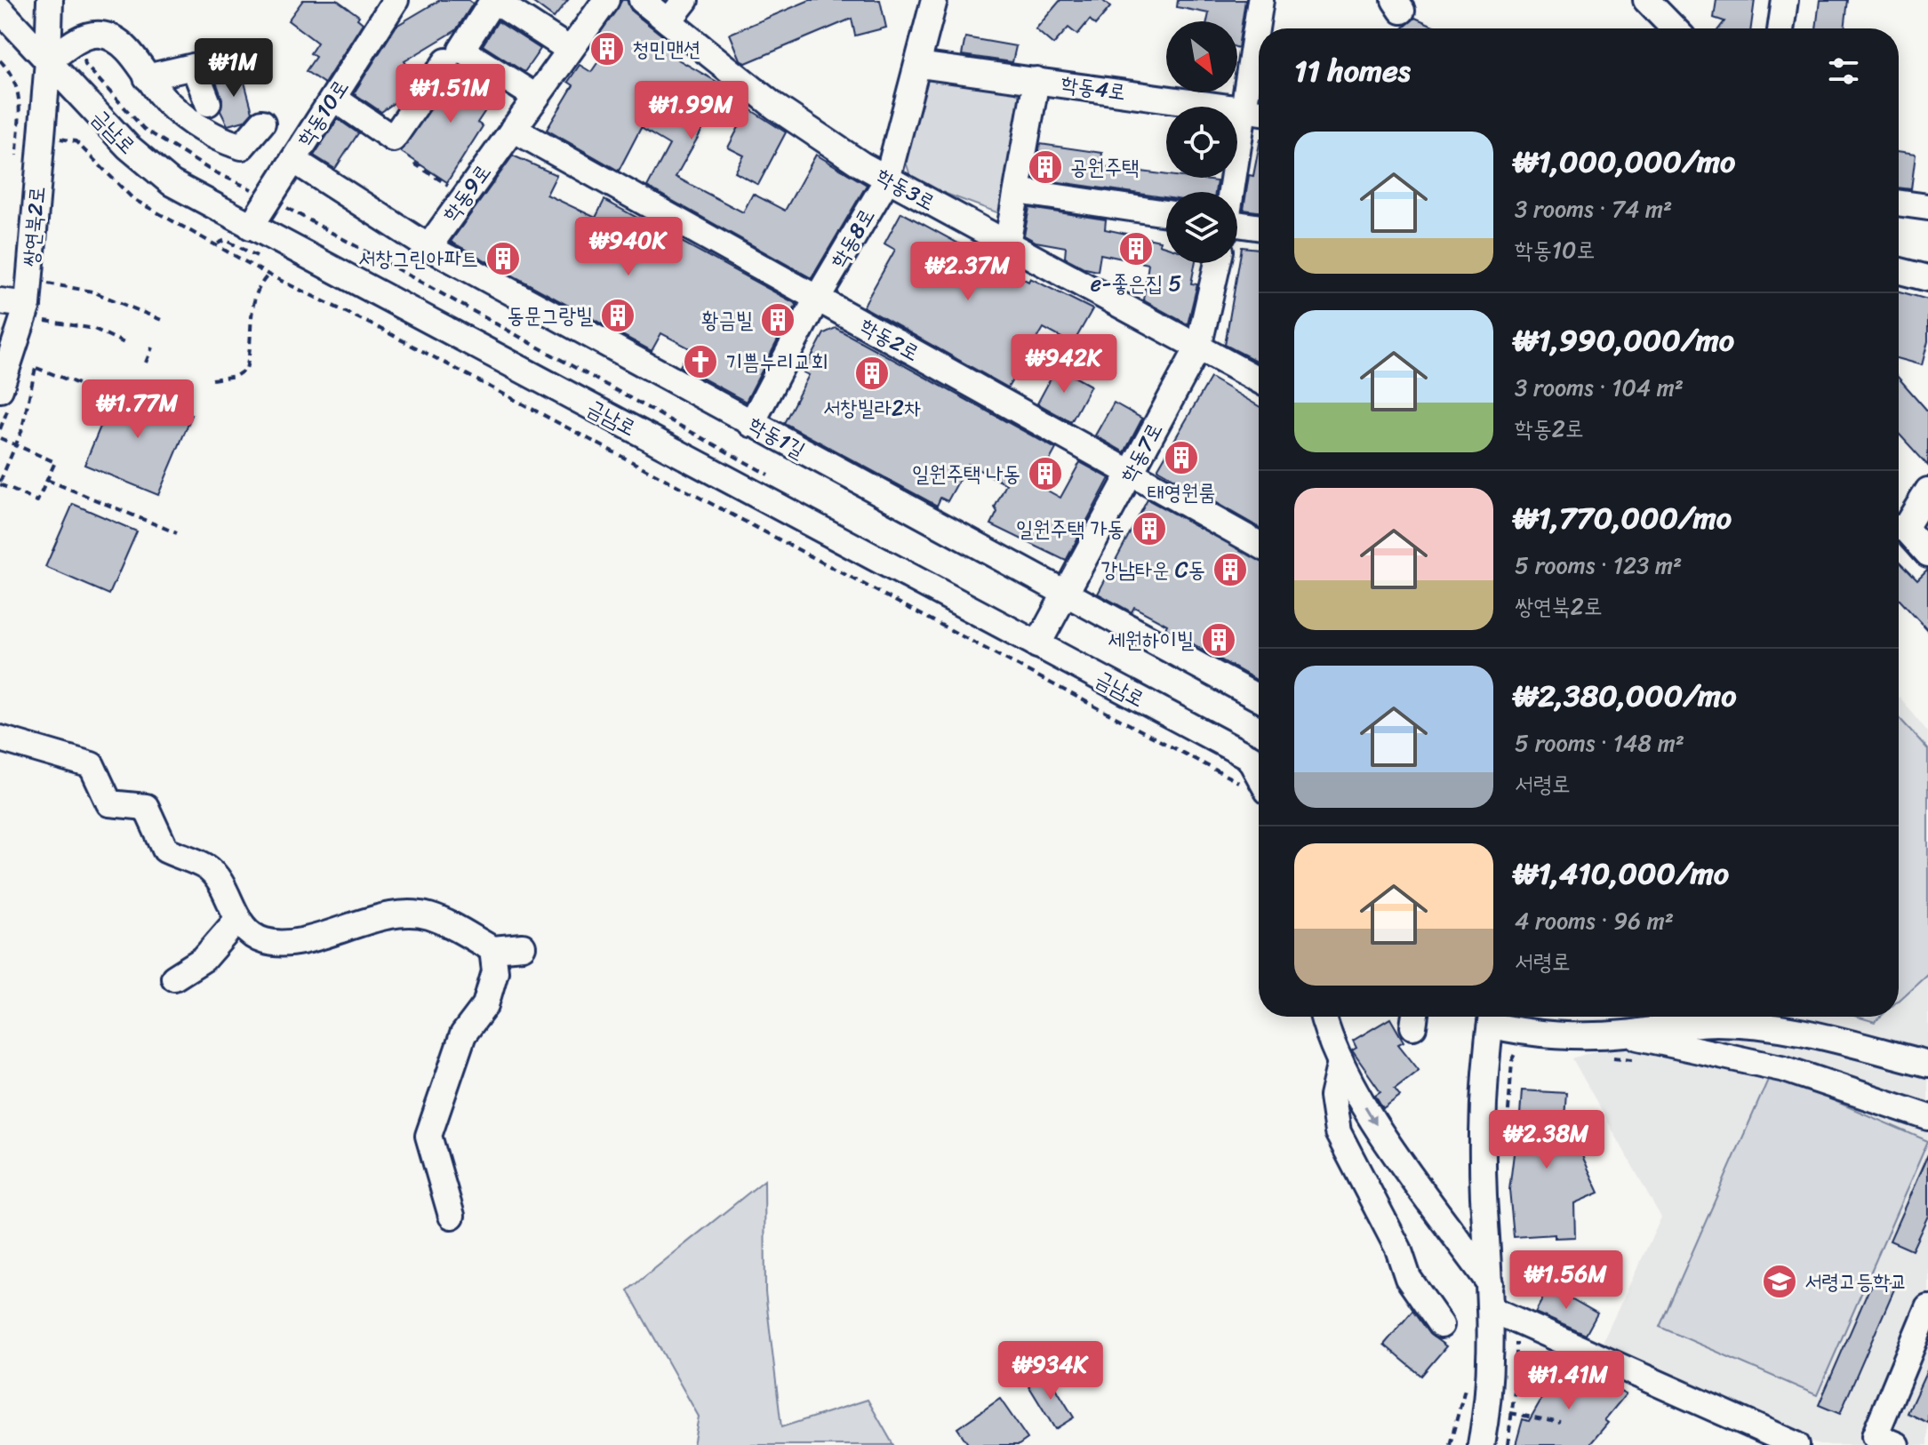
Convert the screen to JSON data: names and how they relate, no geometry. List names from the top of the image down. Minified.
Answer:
{"streets":{"street":["학동4로","학동10로","금남로","학동3로","학동9로","쌍연북2로","학동8로","학동2로","학동1길","학동7로"]},"crossings":[["학동4로","학동8로"],["학동10로","금남로"],["학동10로","학동1길"],["금남로","쌍연북2로"],["금남로","학동7로"],["학동3로","학동8로"],["학동3로","학동7로"],["학동9로","학동2로"],["학동9로","학동1길"],["학동8로","학동2로"],["학동8로","학동1길"],["학동2로","학동7로"],["학동1길","학동7로"]],"places":{"building":["청민맨션","공원주택","e-좋은집 5","서창그린아파트","동문그랑빌","황금빌","서창빌라2차","태영원룸","일원주택 나동","일원주택 가동","강남타운 C동","세원하이빌"],"church":["기쁨누리교회"],"school or university":["서령고등학교"]},"north":"bottom right","page":{"heading":"11 homes","price":["₩1M","₩1.51M","₩1.99M","₩940K","₩2.37M","₩942K","₩1.77M","₩2.38M","₩1.56M","₩934K","₩1.41M"],"list":[{"name":"₩1,000,000/mo","note":"3 rooms · 74 m² · 학동10로"},{"name":"₩1,990,000/mo","note":"3 rooms · 104 m² · 학동2로"},{"name":"₩1,770,000/mo","note":"5 rooms · 123 m² · 쌍연북2로"},{"name":"₩2,380,000/mo","note":"5 rooms · 148 m² · 서령로"},{"name":"₩1,410,000/mo","note":"4 rooms · 96 m² · 서령로"}]}}
